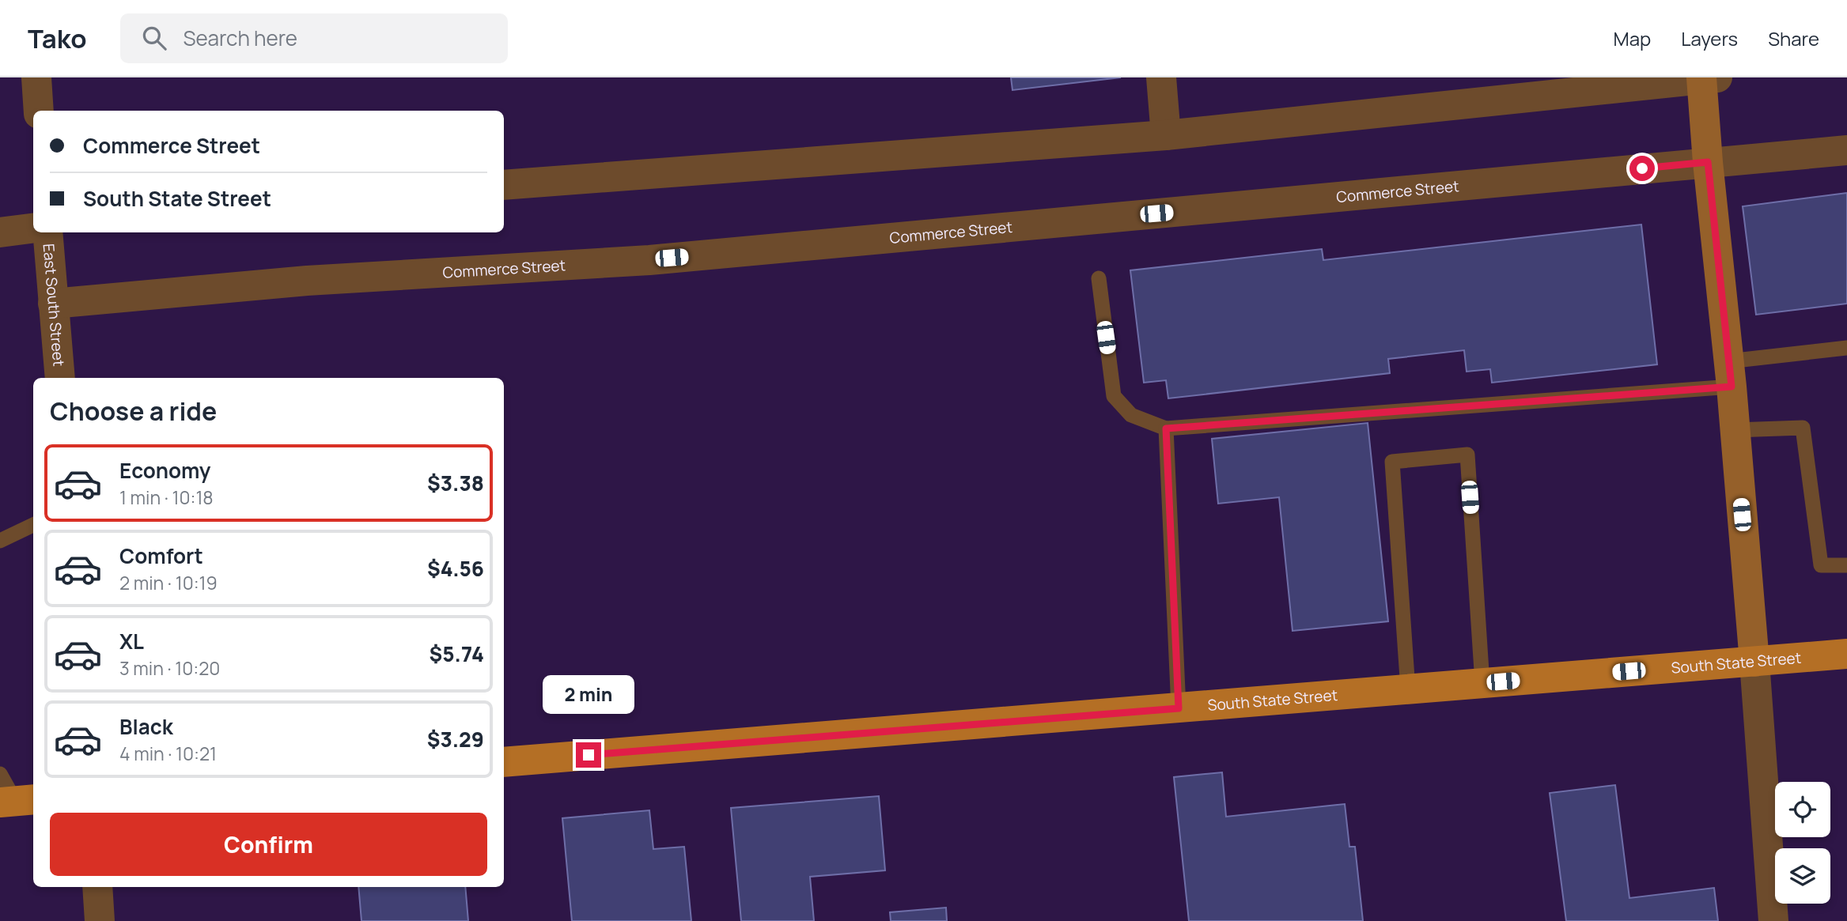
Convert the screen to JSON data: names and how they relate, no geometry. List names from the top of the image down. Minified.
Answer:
{"streets":{"main road":["South State Street"],"street":["Commerce Street","East South Street"]},"crossings":[["Commerce Street","East South Street"]],"page":{"header":"Tako","search":"Search here","nav":["Map","Layers","Share"],"banner":["Commerce Street","South State Street"],"heading":"Choose a ride","list":[{"name":"Economy","note":"1 min · 10:18","value":"$3.38"},{"name":"Comfort","note":"2 min · 10:19","value":"$4.56"},{"name":"XL","note":"3 min · 10:20","value":"$5.74"},{"name":"Black","note":"4 min · 10:21","value":"$3.29"}],"bubble":"2 min","buttons":"Confirm"}}
